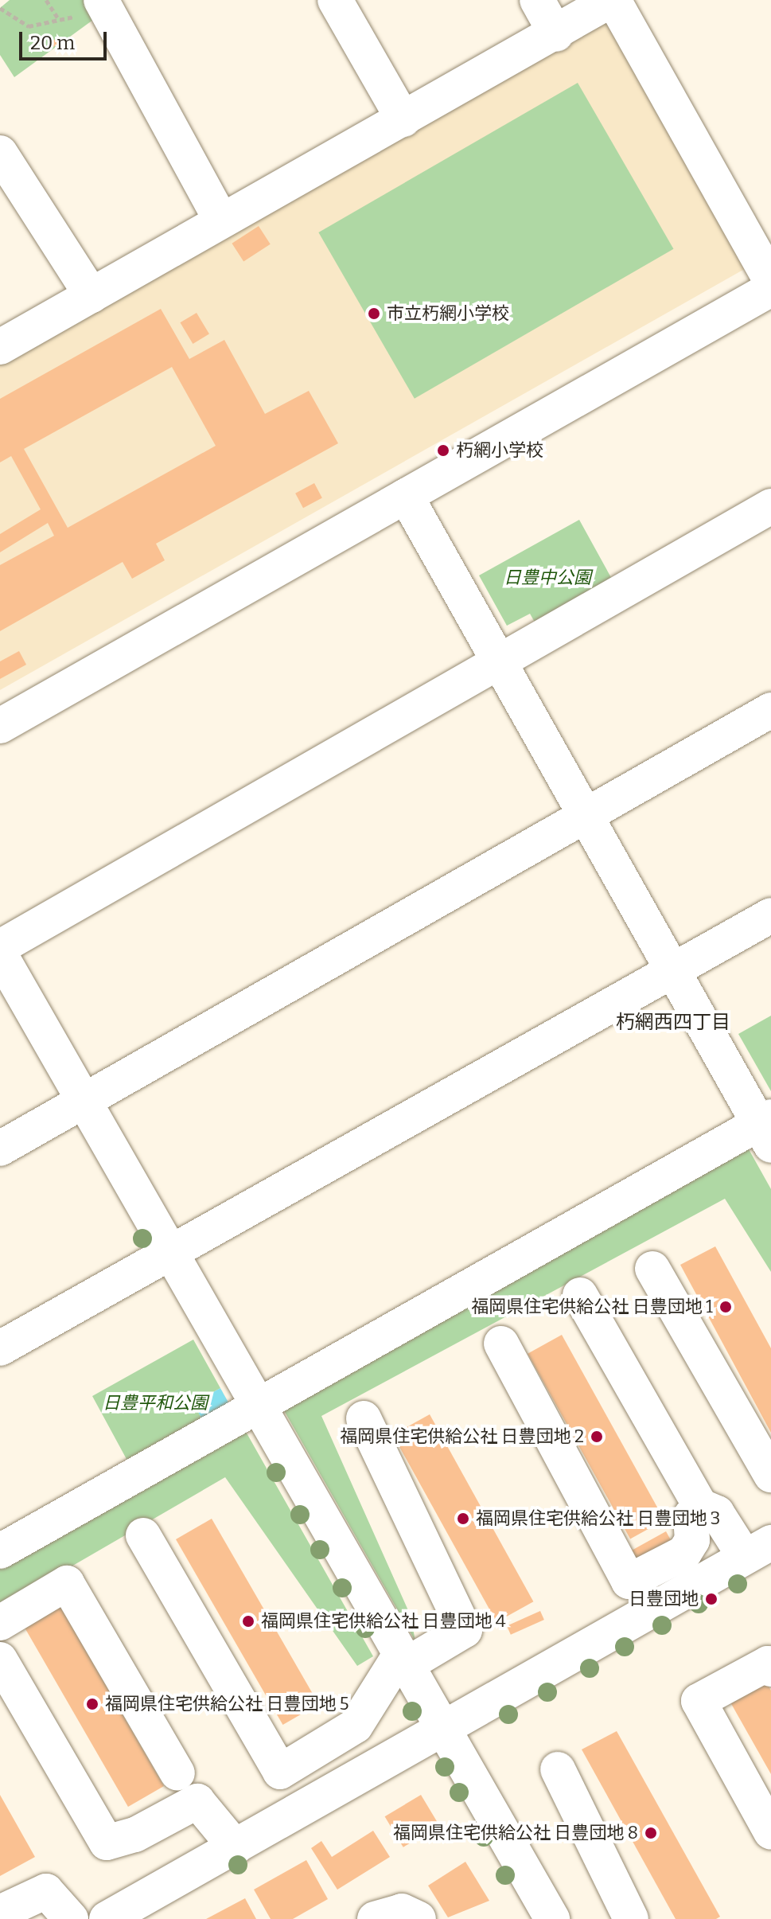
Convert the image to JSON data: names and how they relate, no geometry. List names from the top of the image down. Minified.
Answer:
{"districts":["朽網西四丁目"],"parks":["日豊中公園","日豊平和公園"],"places":["市立朽網小学校","朽網小学校","福岡県住宅供給公社 日豊団地 1","福岡県住宅供給公社 日豊団地 2","福岡県住宅供給公社 日豊団地 3","日豊団地","福岡県住宅供給公社 日豊団地 4","福岡県住宅供給公社 日豊団地 5","福岡県住宅供給公社 日豊団地 8"],"scale_bar":"20 m"}
